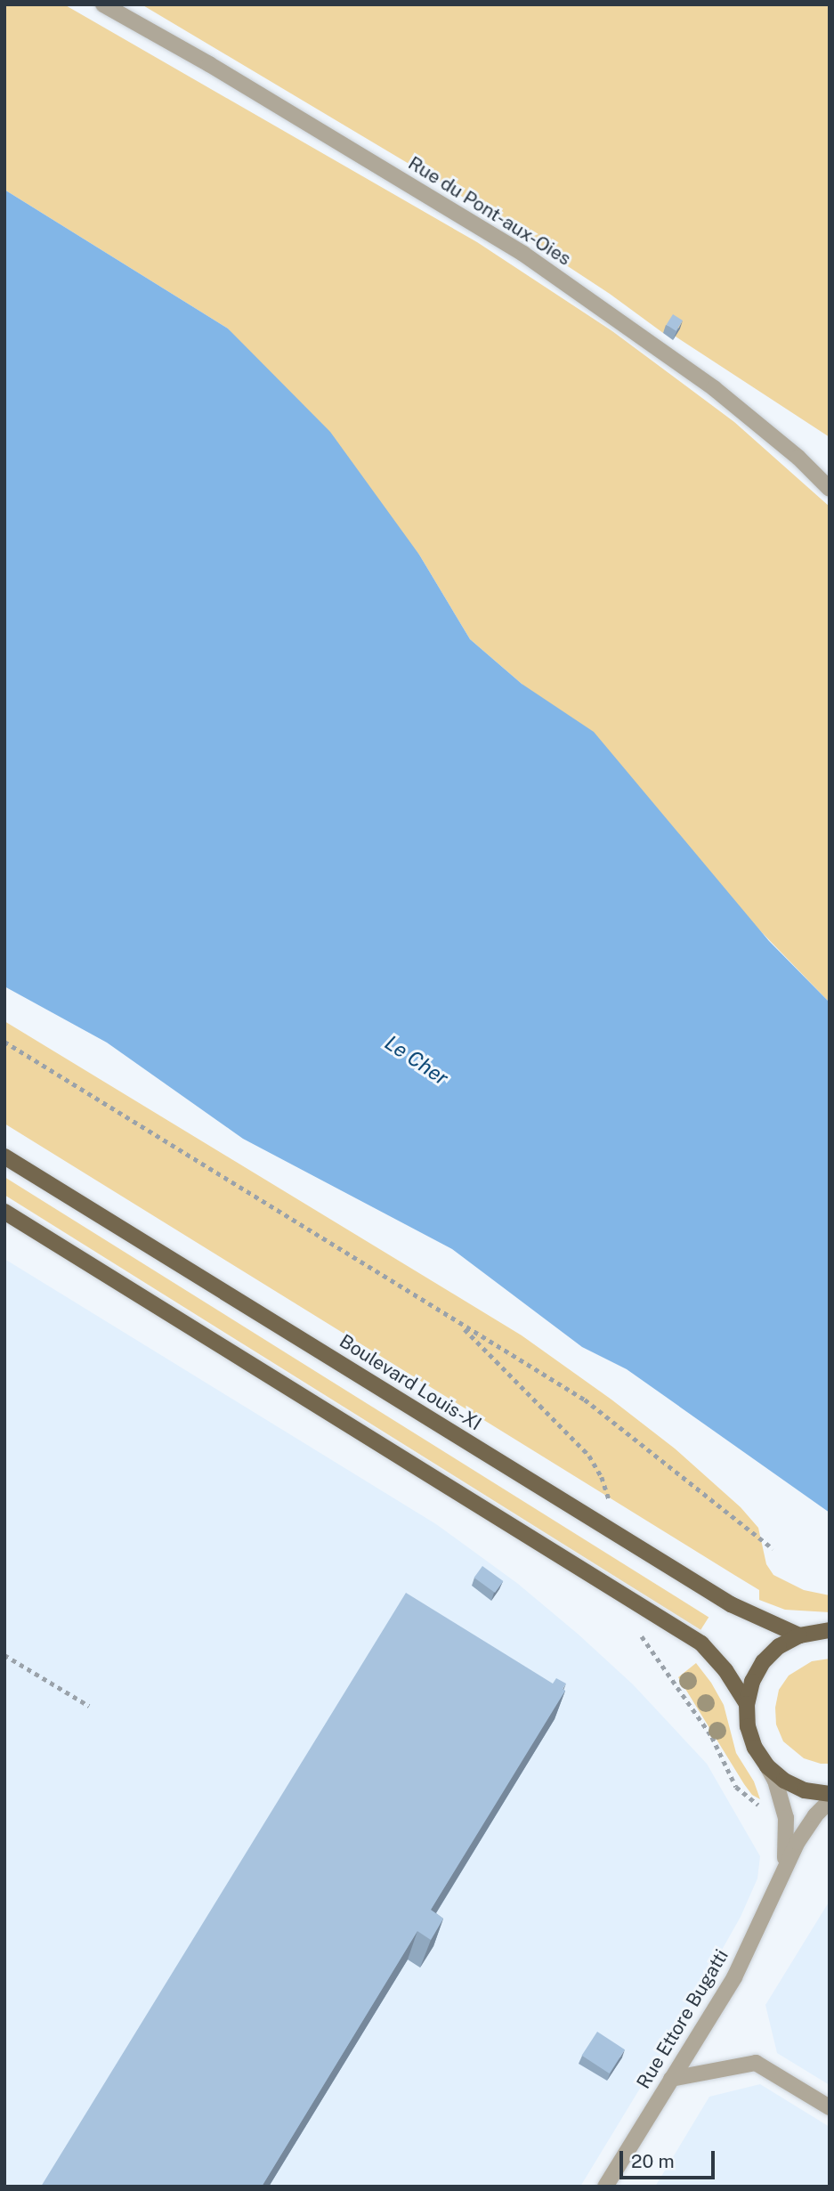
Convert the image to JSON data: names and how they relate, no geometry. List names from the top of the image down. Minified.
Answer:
{"streets":{"main road":["Boulevard Louis-XI"],"street":["Rue du Pont-aux-Oies","Rue Ettore Bugatti"]},"water":["Le Cher"],"scale_bar":"20 m"}
